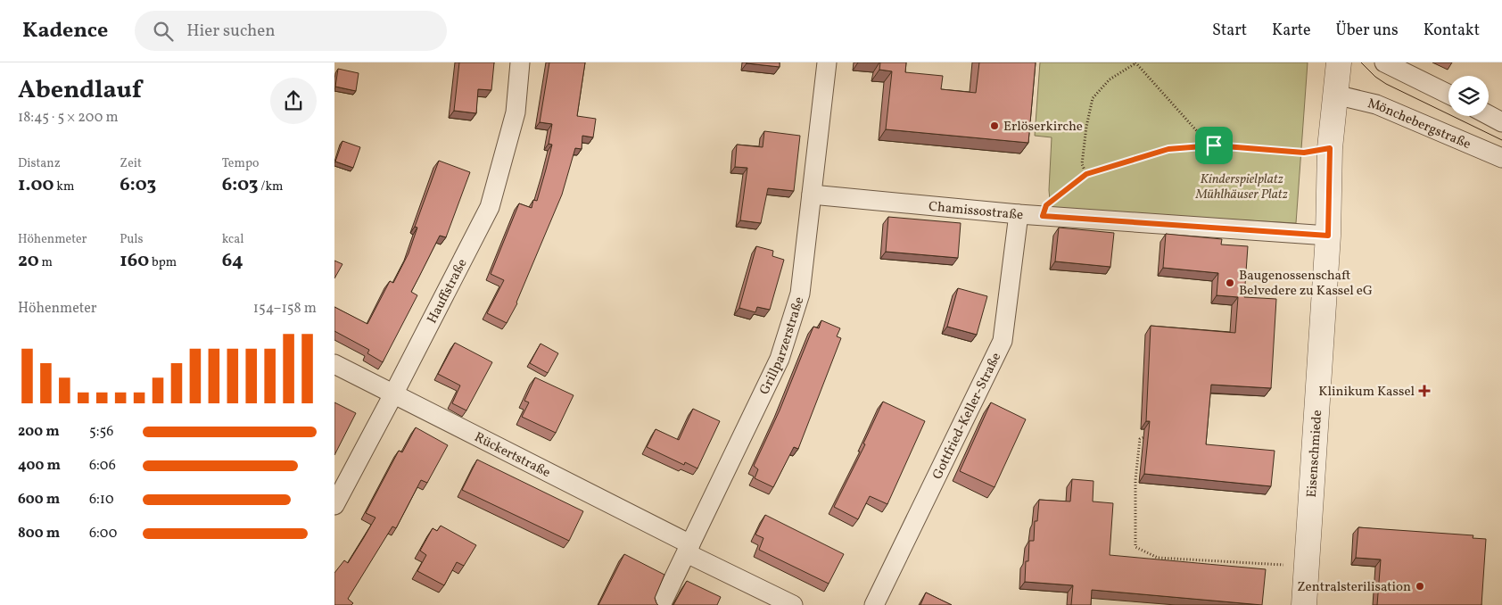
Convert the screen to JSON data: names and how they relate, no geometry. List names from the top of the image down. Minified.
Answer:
{"streets":{"street":["Mönchebergstraße","Chamissostraße","Hauffstraße","Grillparzerstraße","Gottfried-Keller-Straße","Rückertstraße","Eisenschmiede"]},"crossings":[["Mönchebergstraße","Eisenschmiede"],["Chamissostraße","Grillparzerstraße"],["Chamissostraße","Gottfried-Keller-Straße"],["Chamissostraße","Eisenschmiede"],["Hauffstraße","Rückertstraße"],["Grillparzerstraße","Rückertstraße"]],"parks":["Kinderspielplatz Mühlhäuser Platz"],"places":{"other":["Erlöserkirche","Baugenossenschaft Belvedere zu Kassel eG","Zentralsterilisation"],"health":["Klinikum Kassel"]},"page":{"header":"Kadence","search":"Hier suchen","nav":["Start","Karte","Über uns","Kontakt"],"heading":["Abendlauf","18:45 · 5 × 200 m"],"stats":[["Distanz","1.00 km"],["Zeit","6:03"],["Tempo","6:03 /km"],["Höhenmeter","20 m"],["Puls","160 bpm"],["kcal","64"]],"chart":["Höhenmeter","154–158 m"],"list":[{"name":"200 m","note":"5:56"},{"name":"400 m","note":"6:06"},{"name":"600 m","note":"6:10"},{"name":"800 m","note":"6:00"}]}}
